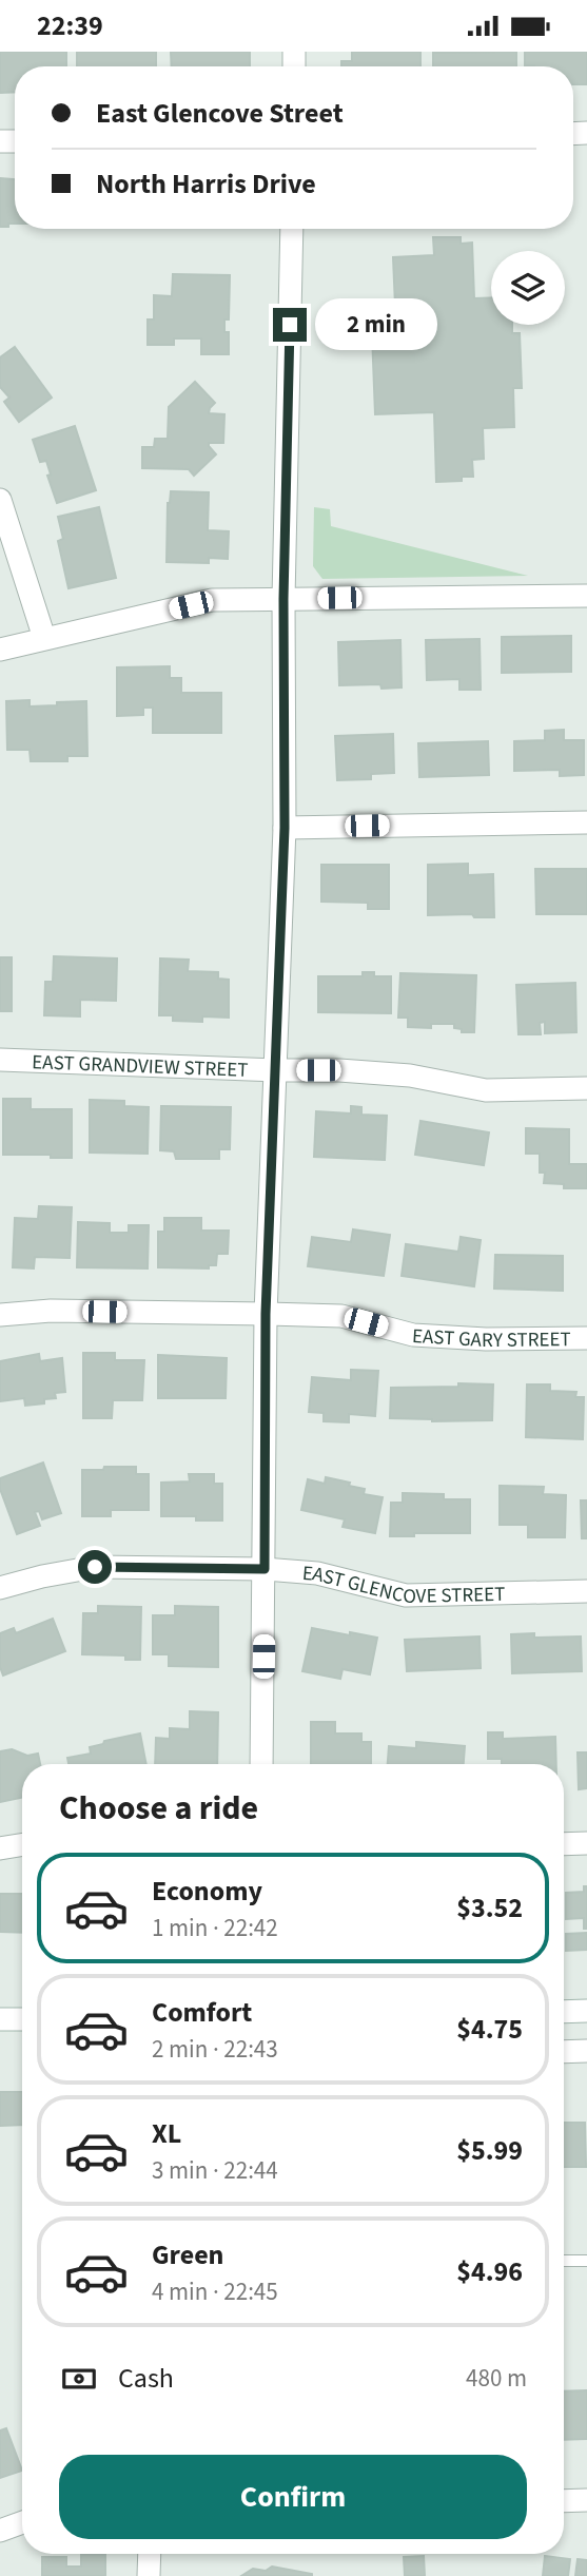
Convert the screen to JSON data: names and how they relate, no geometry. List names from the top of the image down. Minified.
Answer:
{"streets":{"street":["EAST GRANDVIEW STREET","EAST GARY STREET","EAST GLENCOVE STREET"]},"page":{"status":"22:39","banner":["East Glencove Street","North Harris Drive"],"bubble":"2 min","heading":"Choose a ride","list":[{"name":"Economy","note":"1 min · 22:42","value":"$3.52"},{"name":"Comfort","note":"2 min · 22:43","value":"$4.75"},{"name":"XL","note":"3 min · 22:44","value":"$5.99"},{"name":"Green","note":"4 min · 22:45","value":"$4.96"}],"pay":["Cash","480 m"],"buttons":"Confirm"}}
